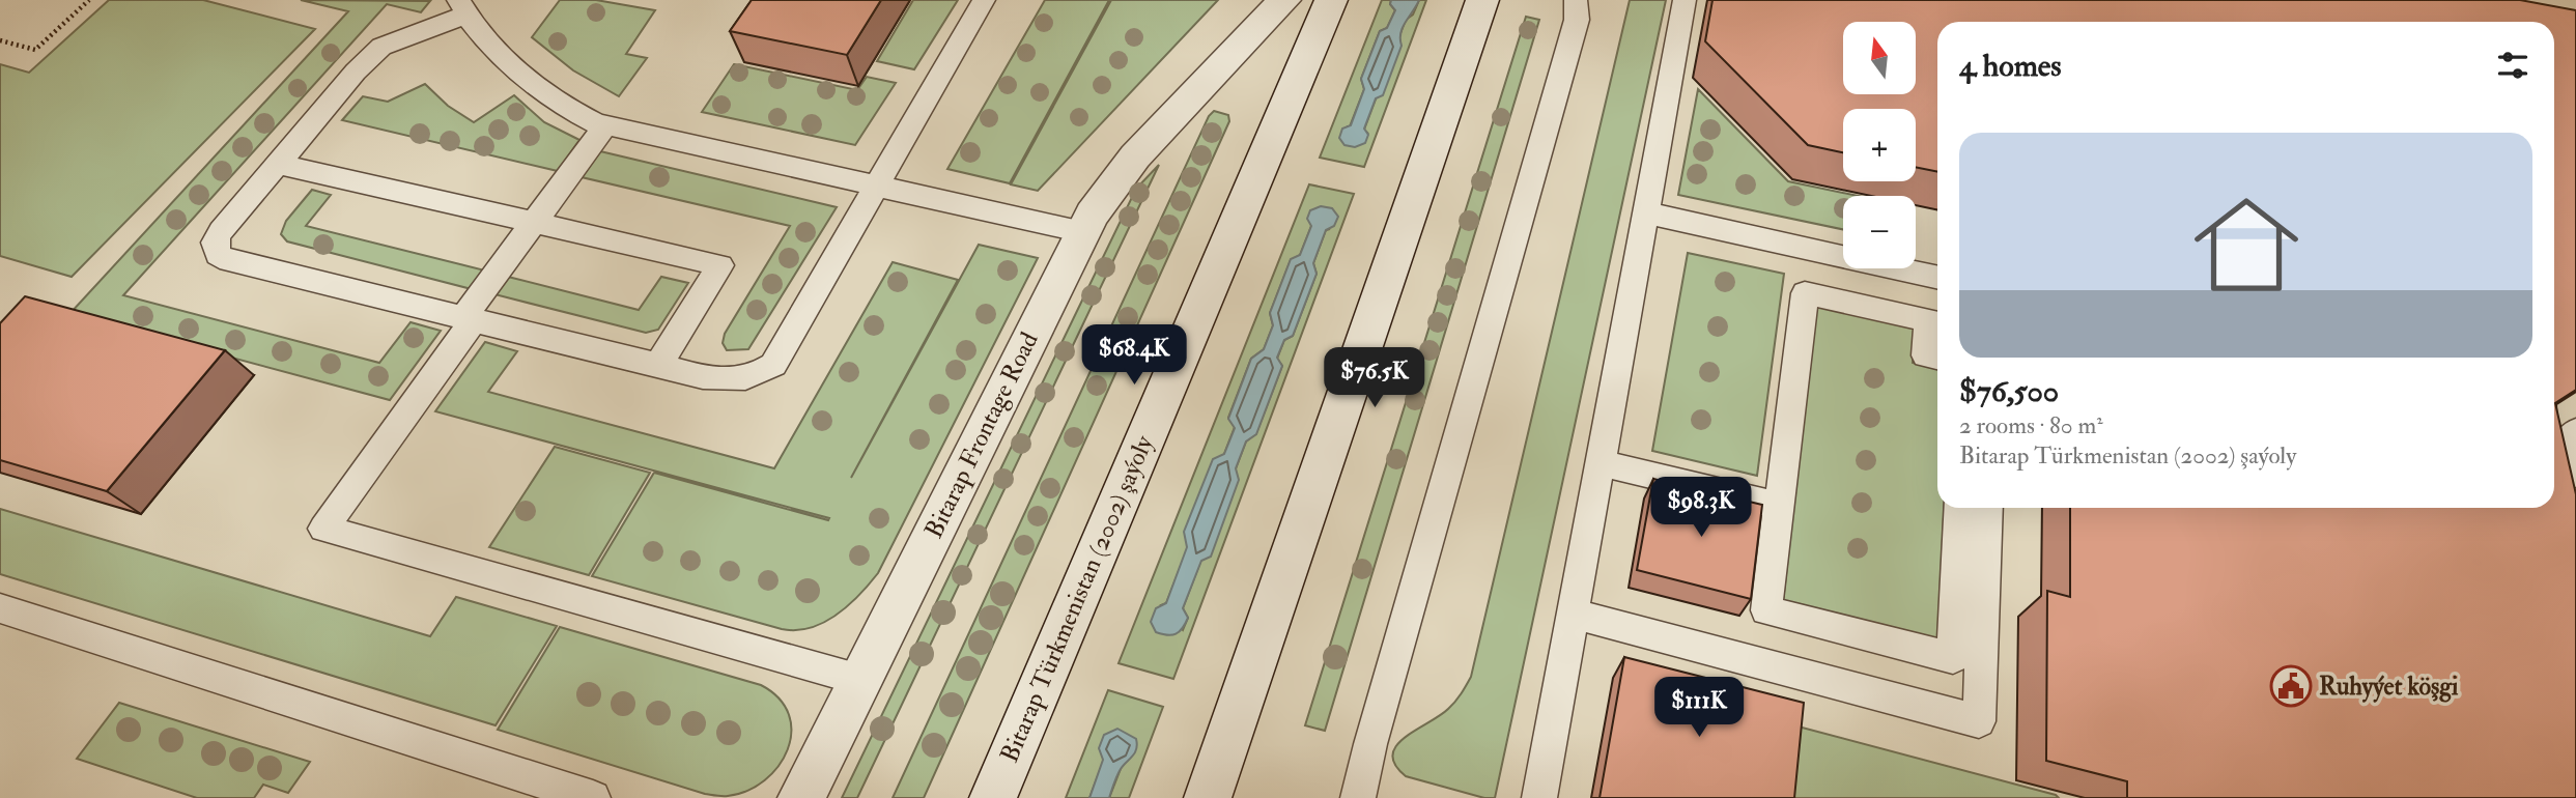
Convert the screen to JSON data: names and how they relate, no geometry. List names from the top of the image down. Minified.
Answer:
{"streets":{"main road":["Bitarap Frontage Road","Bitarap Türkmenistan (2002) şaýoly"]},"places":{"public building":["Ruhyýet köşgi"]},"north":"top","page":{"map_buttons":["+","−"],"heading":"4 homes","list":[{"name":"$76,500","note":"2 rooms · 80 m² · Bitarap Türkmenistan (2002) şaýoly"}],"price":["$68.4K","$76.5K","$98.3K","$111K"]}}
